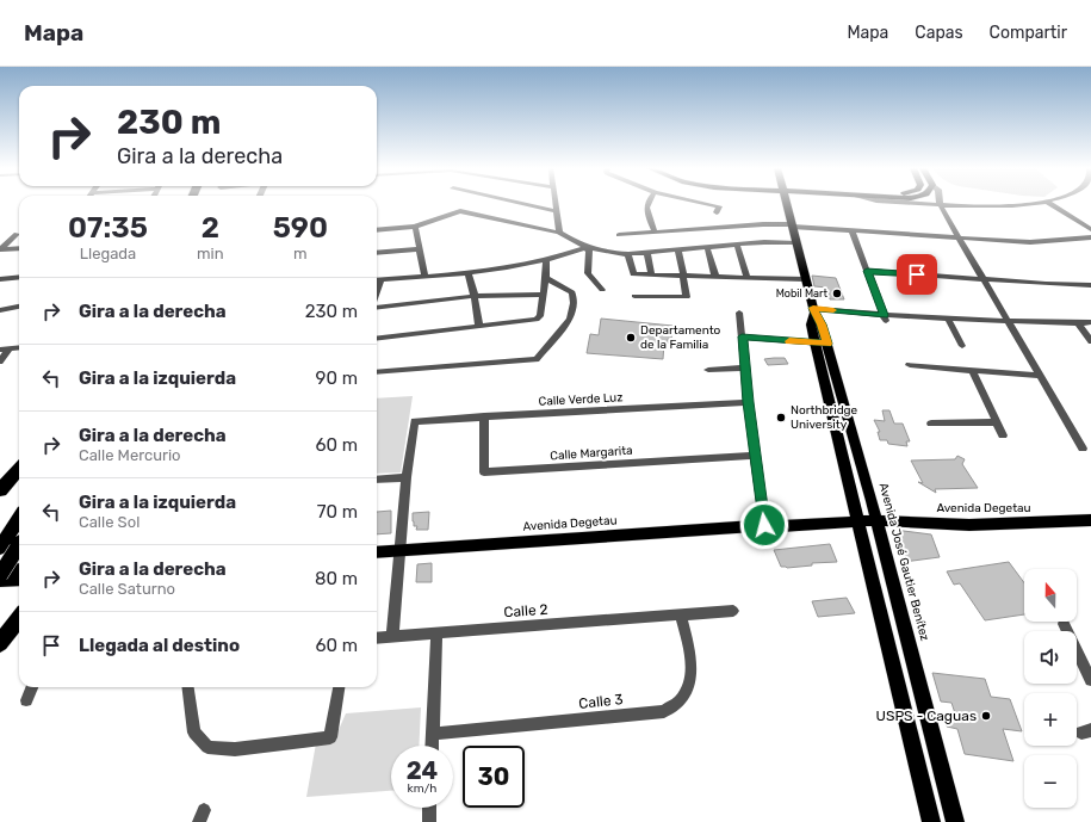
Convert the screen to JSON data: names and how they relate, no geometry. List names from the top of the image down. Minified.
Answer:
{"streets":{"main road":["Avenida Degetau","Avenida José Gautier Benítez"],"street":["Calle Verde Luz","Calle Margarita","Calle 2","Calle 3"]},"crossings":[["Calle Verde Luz","Calle Margarita"],["Avenida Degetau","Avenida José Gautier Benítez"],["Calle 2","Calle 3"]],"places":["Mobil Mart","Departamento de la Familia","Northbridge University","USPS - Caguas"],"north":"top","page":{"header":"Mapa","nav":["Mapa","Capas","Compartir"],"turn":["230 m","Gira a la derecha"],"eta":["07:35","Llegada","2","min","590","m"],"list":[{"name":"Gira a la derecha","value":"230 m"},{"name":"Gira a la izquierda","value":"90 m"},{"name":"Gira a la derecha","note":"Calle Mercurio","value":"60 m"},{"name":"Gira a la izquierda","note":"Calle Sol","value":"70 m"},{"name":"Gira a la derecha","note":"Calle Saturno","value":"80 m"},{"name":"Llegada al destino","value":"60 m"}],"map_buttons":["+","−"],"speed":"24 km/h","limit":"30"}}
